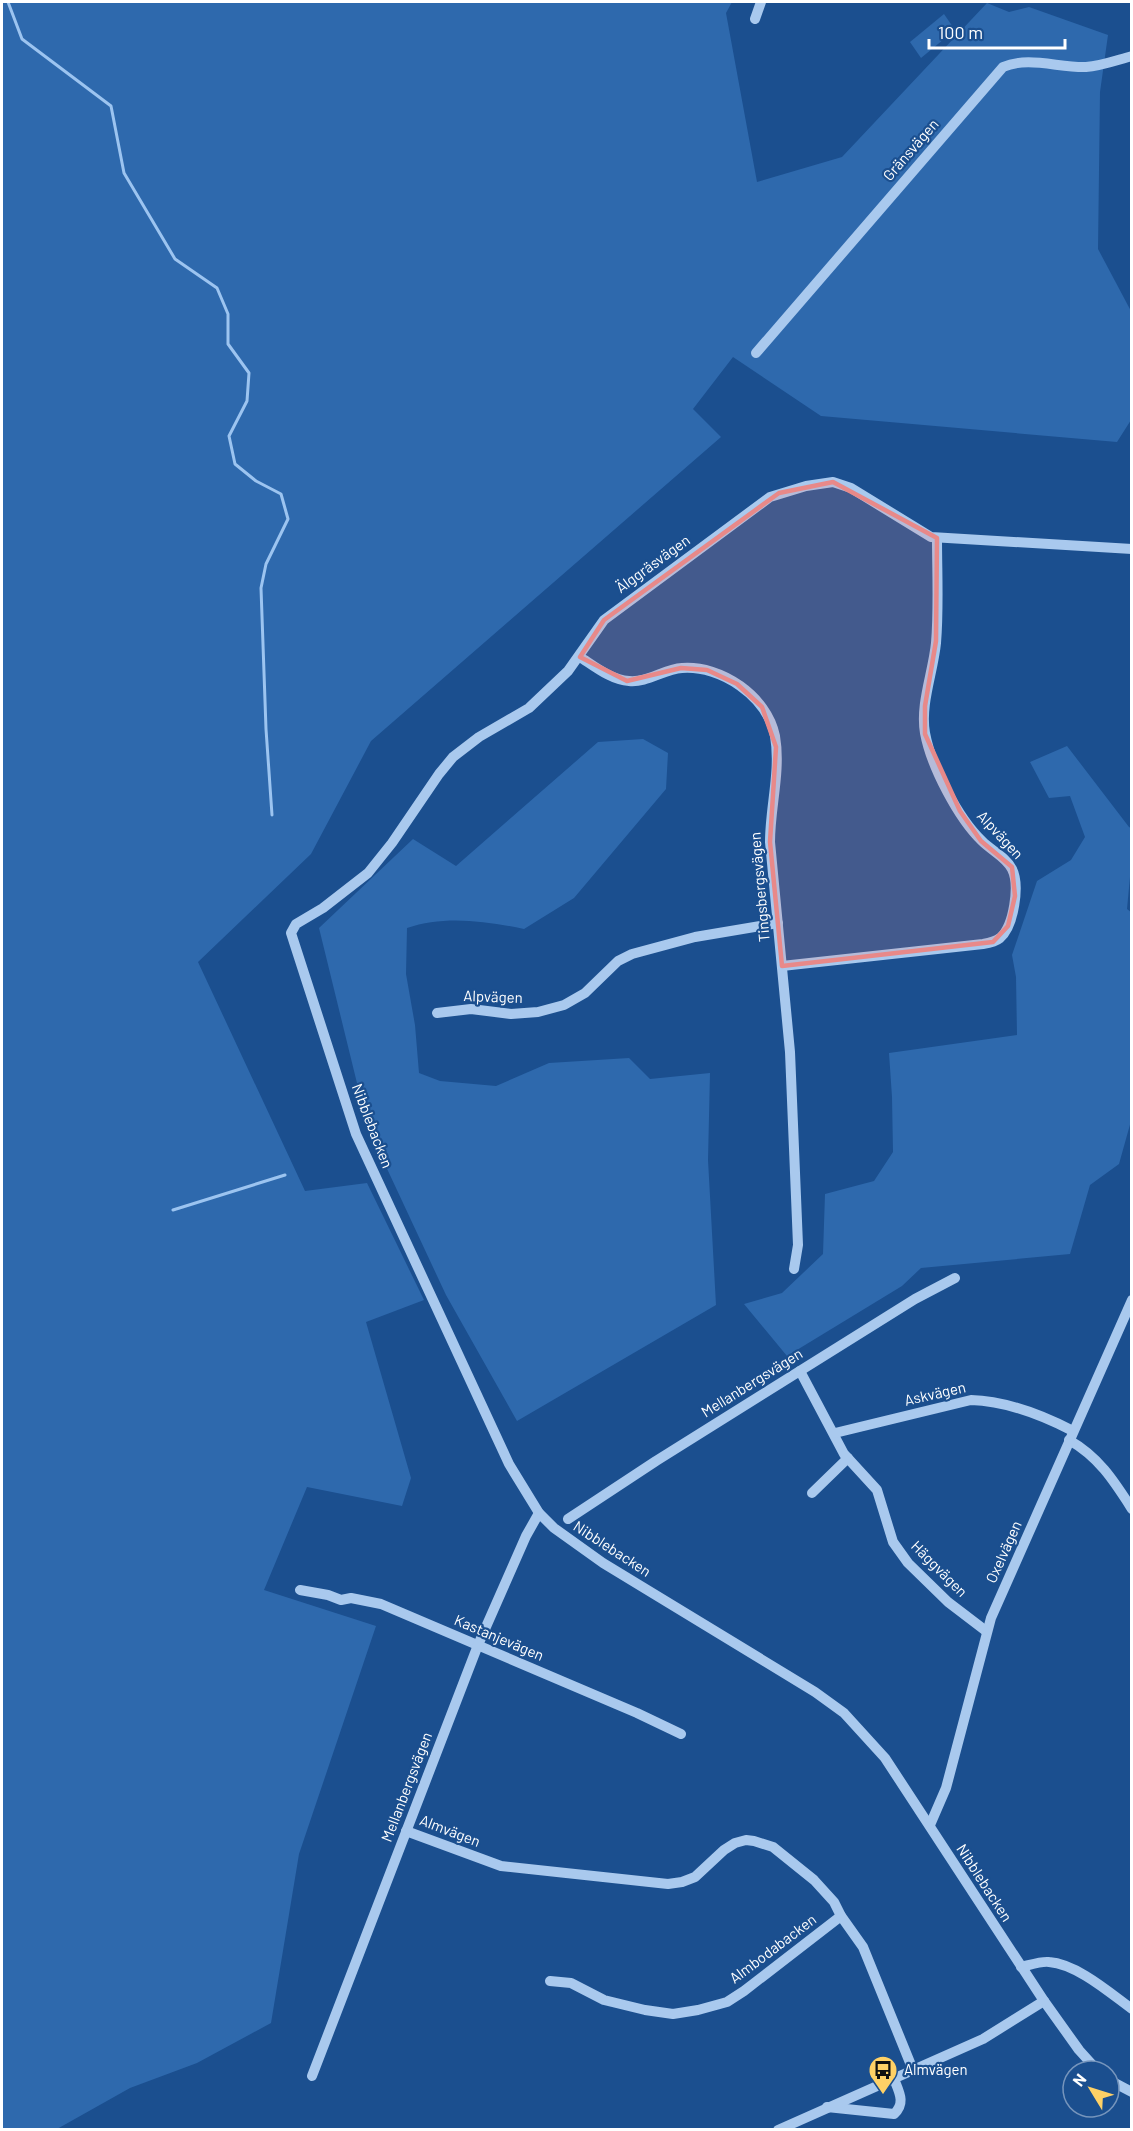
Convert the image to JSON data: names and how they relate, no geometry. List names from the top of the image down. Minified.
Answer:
{"streets":{"street":["Gränsvägen","Älggräsvägen","Alpvägen","Tingsbergsvägen","Nibblebacken","Mellanbergsvägen","Askvägen","Oxelvägen","Häggvägen","Kastanjevägen","Almvägen","Almbodabacken"]},"crossings":[["Älggräsvägen","Alpvägen"],["Älggräsvägen","Tingsbergsvägen"],["Älggräsvägen","Nibblebacken"],["Alpvägen","Tingsbergsvägen"],["Nibblebacken","Mellanbergsvägen"],["Nibblebacken","Oxelvägen"],["Mellanbergsvägen","Häggvägen"],["Mellanbergsvägen","Kastanjevägen"],["Mellanbergsvägen","Almvägen"],["Askvägen","Oxelvägen"],["Askvägen","Häggvägen"],["Oxelvägen","Häggvägen"],["Almvägen","Almbodabacken"]],"places":{"bus stop":["Almvägen"]},"scale_bar":"100 m","north":"top left"}
